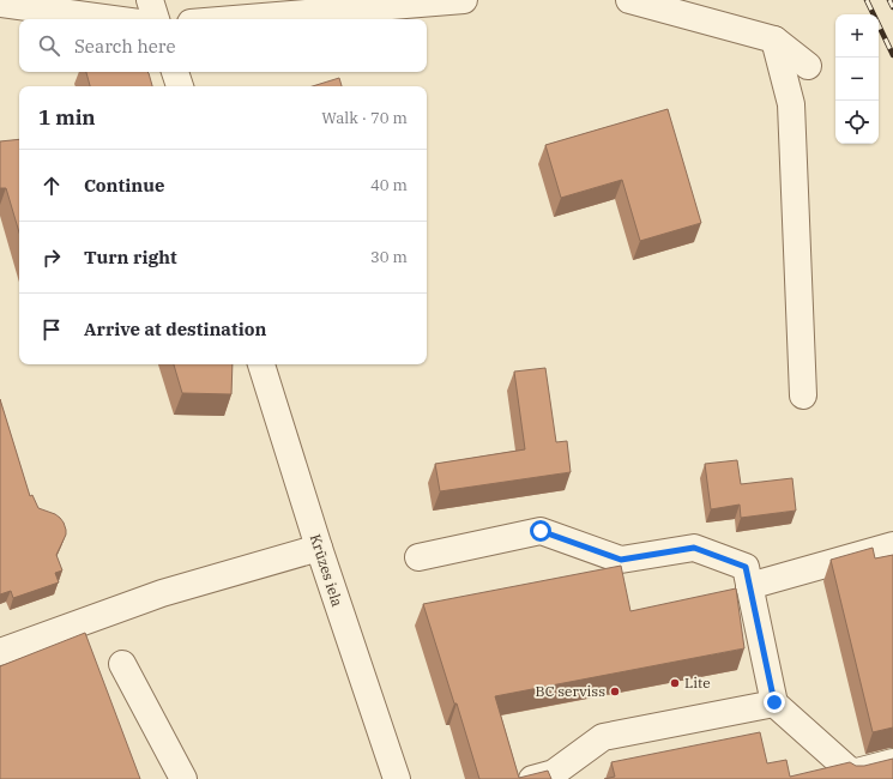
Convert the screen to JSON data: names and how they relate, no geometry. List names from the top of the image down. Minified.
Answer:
{"streets":{"street":["Krūzes iela"]},"places":["Lite","BC serviss"],"page":{"map_buttons":["+","−"],"search":"Search here","heading":["1 min","Walk · 70 m"],"list":[["Continue","40 m"],["Turn right","30 m"],"Arrive at destination"]}}
